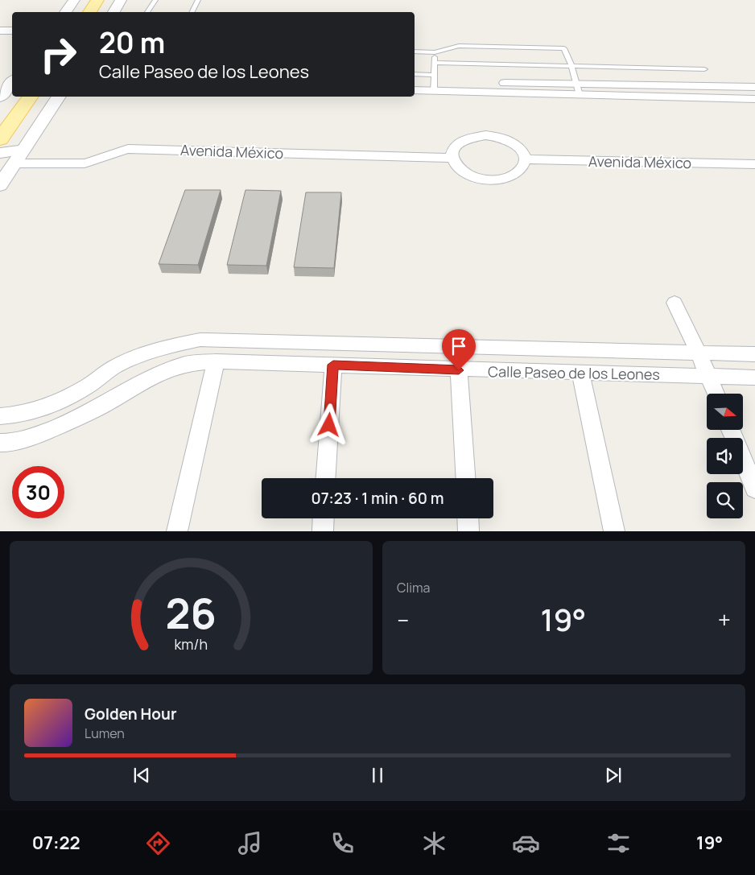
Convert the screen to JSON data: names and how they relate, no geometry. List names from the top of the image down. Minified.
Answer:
{"streets":{"street":["Avenida México","Calle Paseo de los Leones"]},"north":"right","page":{"turn":["20 m","Calle Paseo de los Leones"],"limit":"30","trip":"07:23 · 1 min · 60 m","tile":"Clima","heat":["−","19°","+"],"song":["Golden Hour","Lumen"],"tabs":["07:22","19°"],"gauge":["26","km/h"]}}
